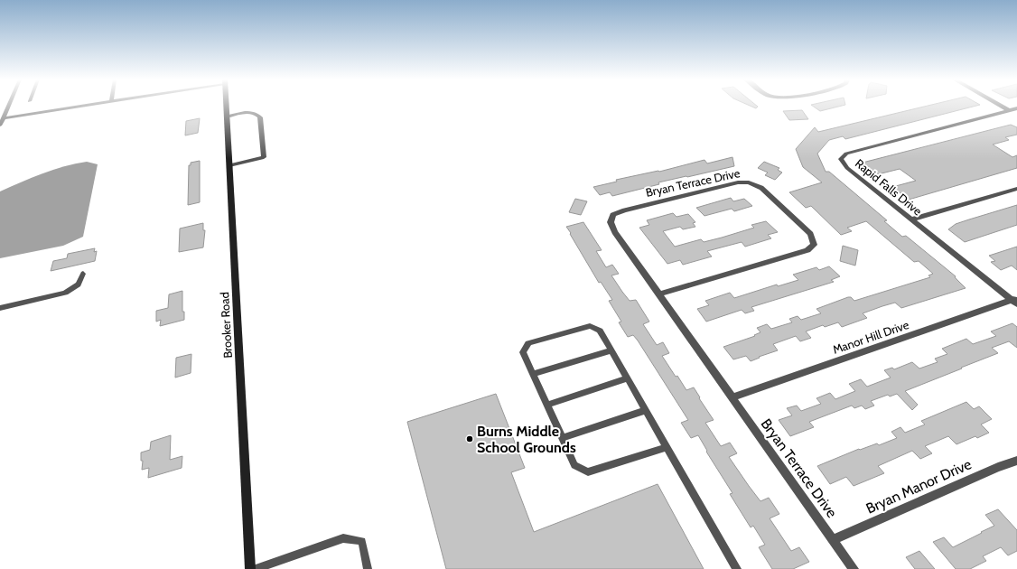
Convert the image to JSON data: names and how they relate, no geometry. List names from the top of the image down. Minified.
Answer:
{"streets":{"street":["Bryan Terrace Drive","Rapid Falls Drive","Brooker Road","Manor Hill Drive","Bryan Manor Drive"]},"crossings":[["Bryan Terrace Drive","Manor Hill Drive"],["Bryan Terrace Drive","Bryan Manor Drive"],["Rapid Falls Drive","Manor Hill Drive"]],"places":["Burns Middle School Grounds"]}
